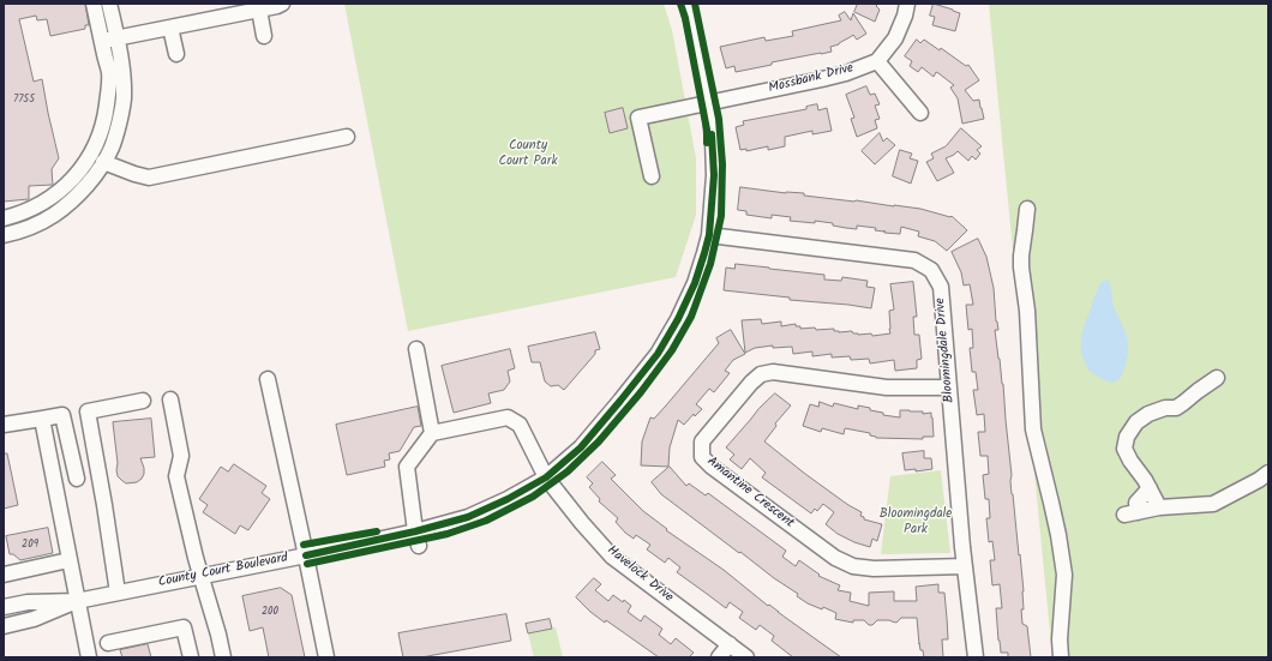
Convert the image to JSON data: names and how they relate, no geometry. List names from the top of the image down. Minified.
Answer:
{"streets":{"street":["Mossbank Drive","Bloomingdale Drive","Amantine Crescent","County Court Boulevard","Havelock Drive"]},"crossings":[["Mossbank Drive","County Court Boulevard"],["Bloomingdale Drive","Amantine Crescent"],["Bloomingdale Drive","County Court Boulevard"],["County Court Boulevard","Havelock Drive"]],"parks":["County Court Park","Bloomingdale Park"],"house_numbers":["7755","209","200"]}
